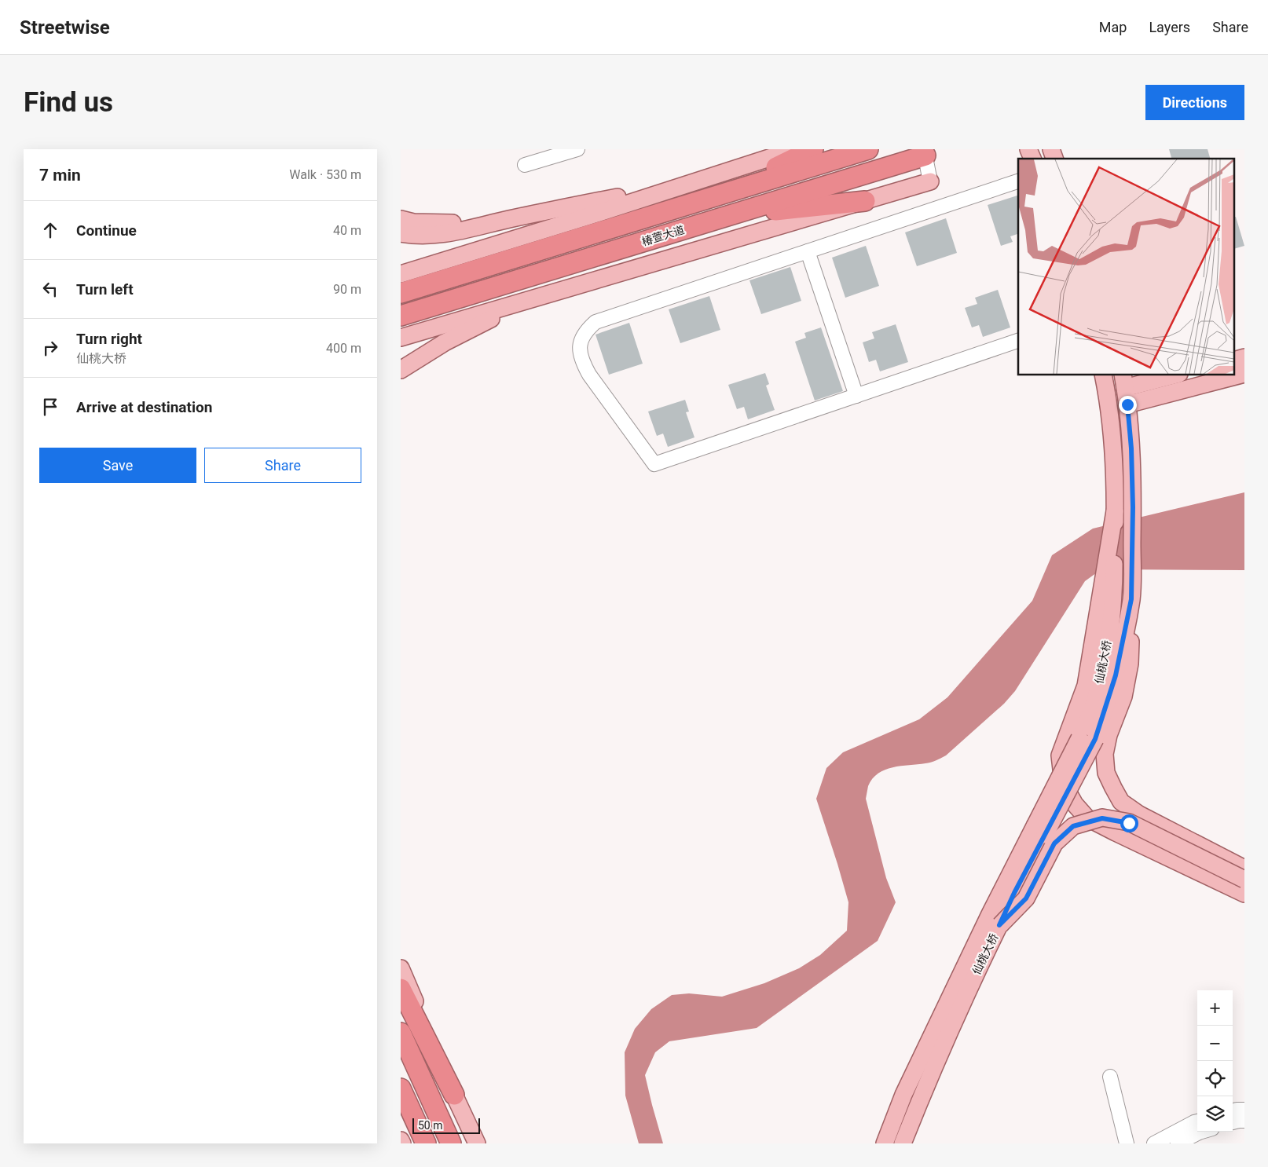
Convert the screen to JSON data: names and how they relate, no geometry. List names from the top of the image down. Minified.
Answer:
{"streets":{"highway":["椿萱大道"],"main road":["仙桃大桥"]},"scale_bar":"50 m","page":{"header":"Streetwise","nav":["Map","Layers","Share"],"buttons":["Directions",["Save","Share"]],"title":"Find us","heading":["7 min","Walk · 530 m"],"list":[["Continue","40 m"],["Turn left","90 m"],["Turn right","仙桃大桥","400 m"],"Arrive at destination"],"map_buttons":["+","−"],"scale":"50 m"}}
